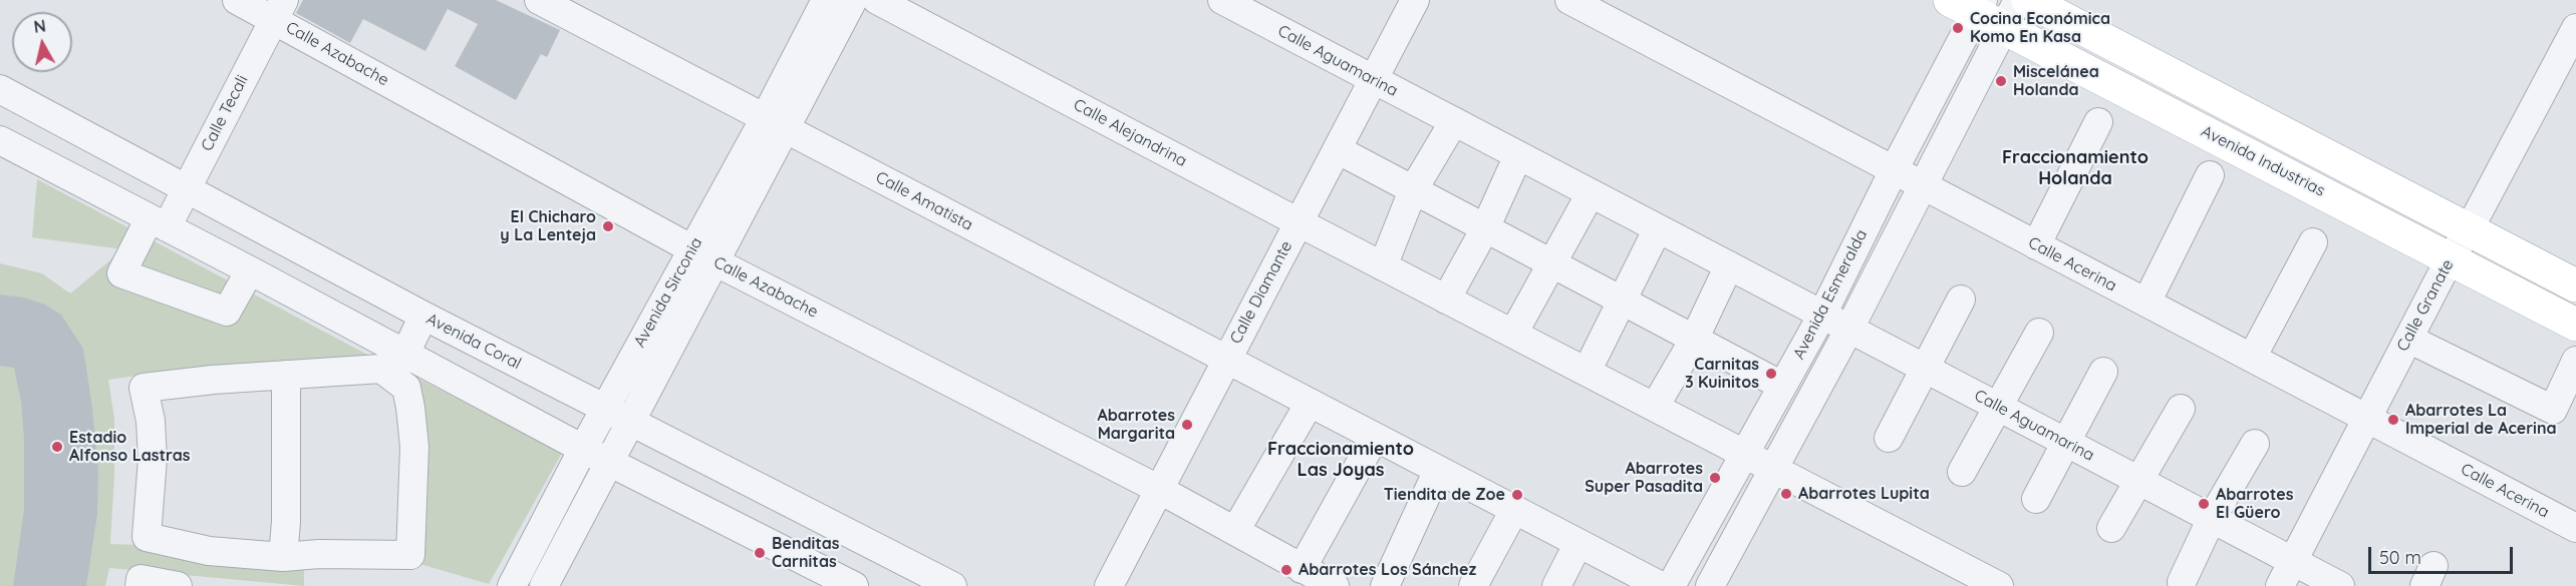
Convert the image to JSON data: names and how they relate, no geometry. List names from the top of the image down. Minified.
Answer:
{"streets":{"main road":["Avenida Industrias"],"street":["Calle Azabache","Calle Aguamarina","Calle Tecali","Calle Alejandrina","Calle Amatista","Calle Acerina","Avenida Sirconia","Calle Diamante","Avenida Esmeralda","Calle Granate","Avenida Coral"]},"crossings":[["Calle Azabache","Calle Tecali"],["Calle Azabache","Avenida Sirconia"],["Calle Azabache","Calle Diamante"],["Calle Aguamarina","Calle Diamante"],["Calle Aguamarina","Avenida Esmeralda"],["Calle Aguamarina","Calle Granate"],["Calle Tecali","Avenida Coral"],["Calle Alejandrina","Calle Diamante"],["Calle Alejandrina","Avenida Esmeralda"],["Avenida Industrias","Avenida Esmeralda"],["Avenida Industrias","Calle Granate"],["Calle Amatista","Avenida Sirconia"],["Calle Amatista","Calle Diamante"],["Calle Acerina","Avenida Esmeralda"],["Calle Acerina","Calle Granate"],["Avenida Sirconia","Avenida Coral"]],"districts":["Fraccionamiento Holanda","Fraccionamiento Las Joyas"],"places":["Cocina Económica Komo En Kasa","Miscelánea Holanda","El Chicharo y La Lenteja","Carnitas 3 Kuinitos","Abarrotes La Imperial de Acerina","Abarrotes Margarita","Estadio Alfonso Lastras","Abarrotes Super Pasadita","Abarrotes Lupita","Tiendita de Zoe","Abarrotes El Güero","Benditas Carnitas","Abarrotes Los Sánchez"],"scale_bar":"50 m","north":"top"}
